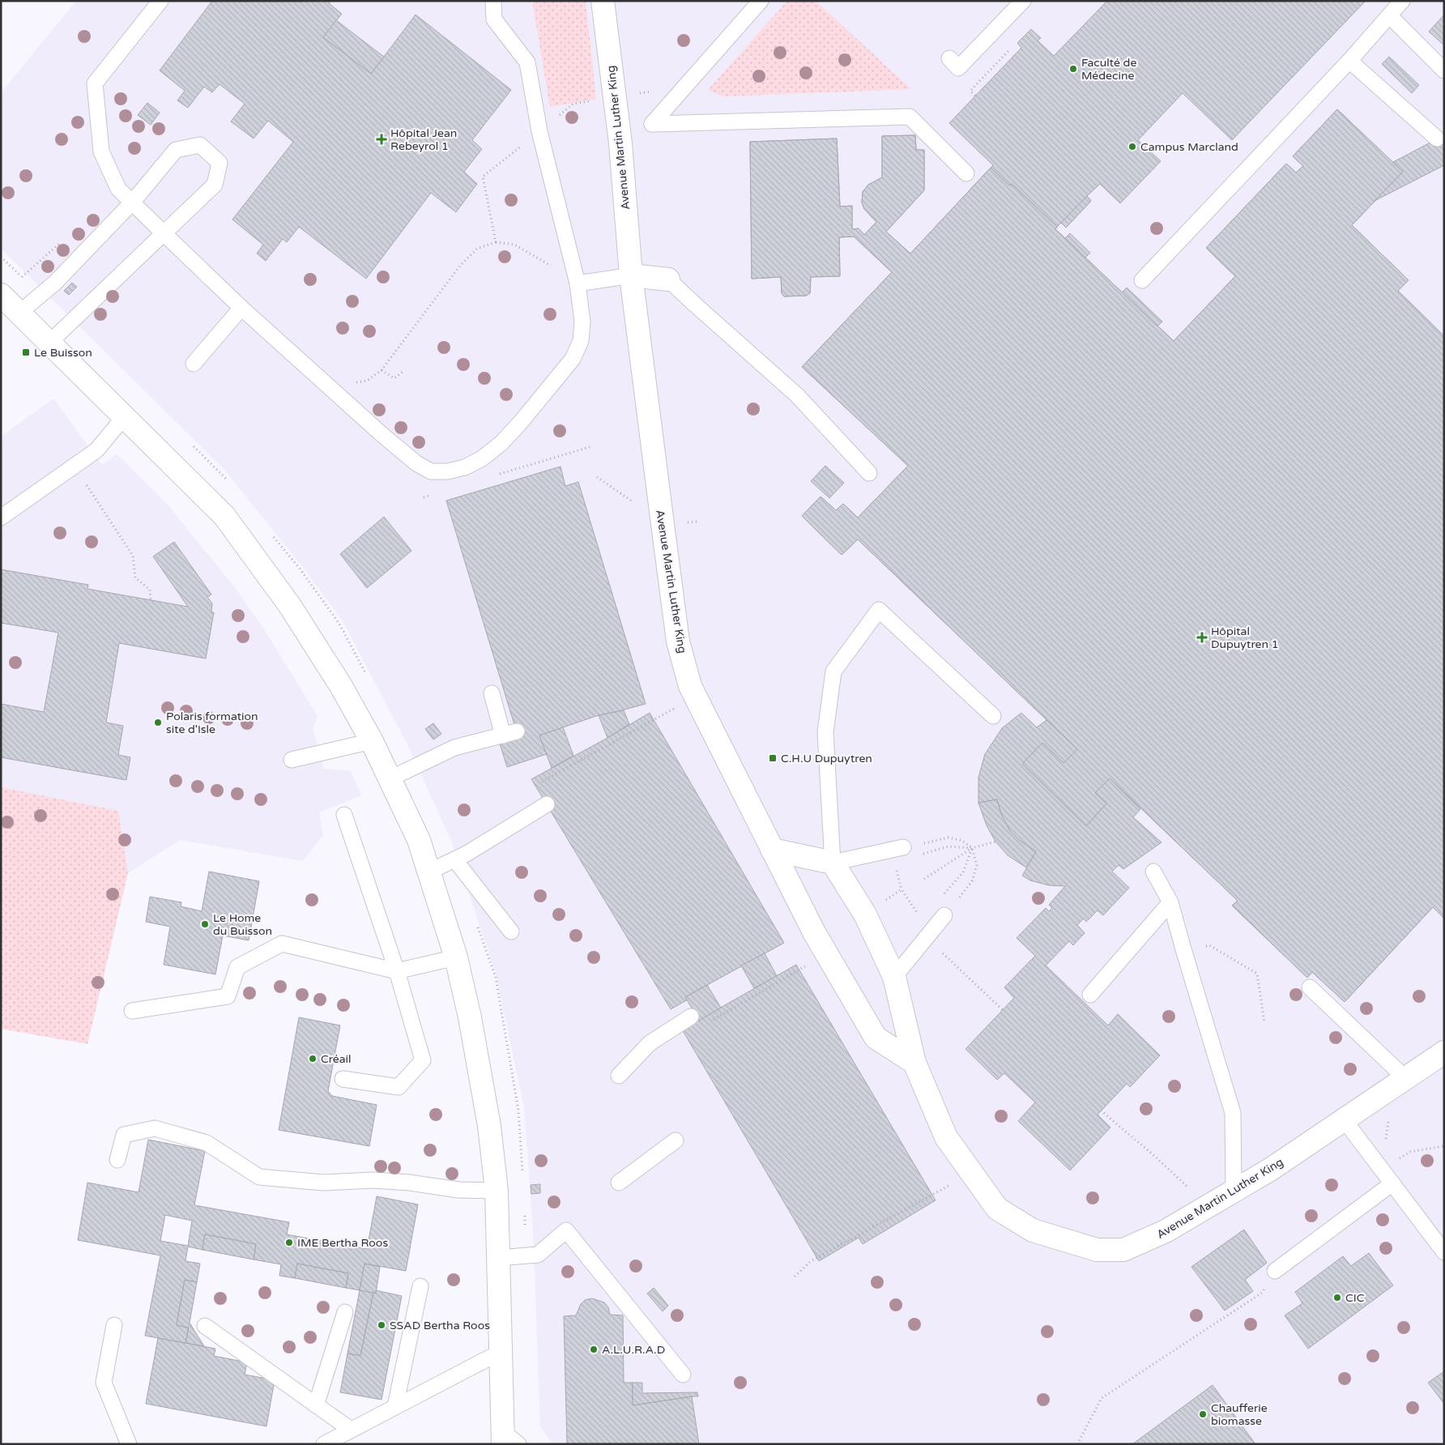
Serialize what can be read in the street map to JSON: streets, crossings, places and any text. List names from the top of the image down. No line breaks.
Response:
{"streets":{"street":["Avenue Martin Luther King"]},"places":{"other":["Faculté de Médecine","Campus Marcland","Polaris formation site d'Isle","Le Home du Buisson","Créail","IME Bertha Roos","CIC","SSAD Bertha Roos","A.L.U.R.A.D","Chaufferie biomasse"],"health":["Hôpital Jean Rebeyrol 1","Hôpital Dupuytren 1"],"transit":["Le Buisson","C.H.U Dupuytren"]}}
